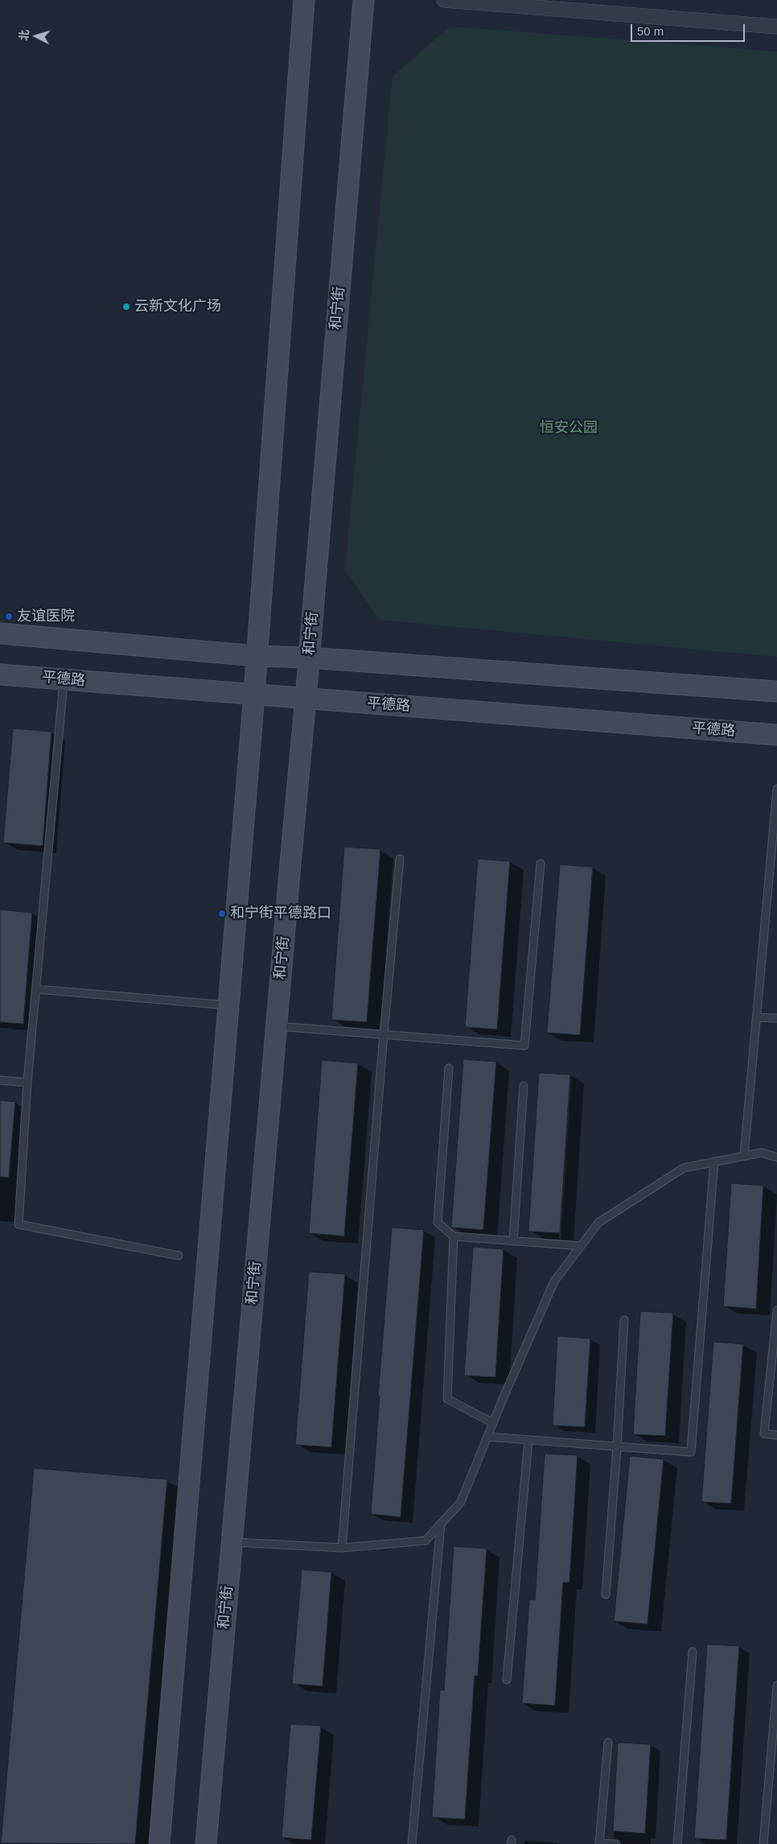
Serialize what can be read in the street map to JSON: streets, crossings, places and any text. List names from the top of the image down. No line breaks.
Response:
{"streets":{"main road":["和宁街","平德路"]},"crossings":[["和宁街","平德路"]],"parks":["恒安公园"],"places":["云新文化广场","友谊医院","和宁街平德路口"],"scale_bar":"50 m","north":"left"}
